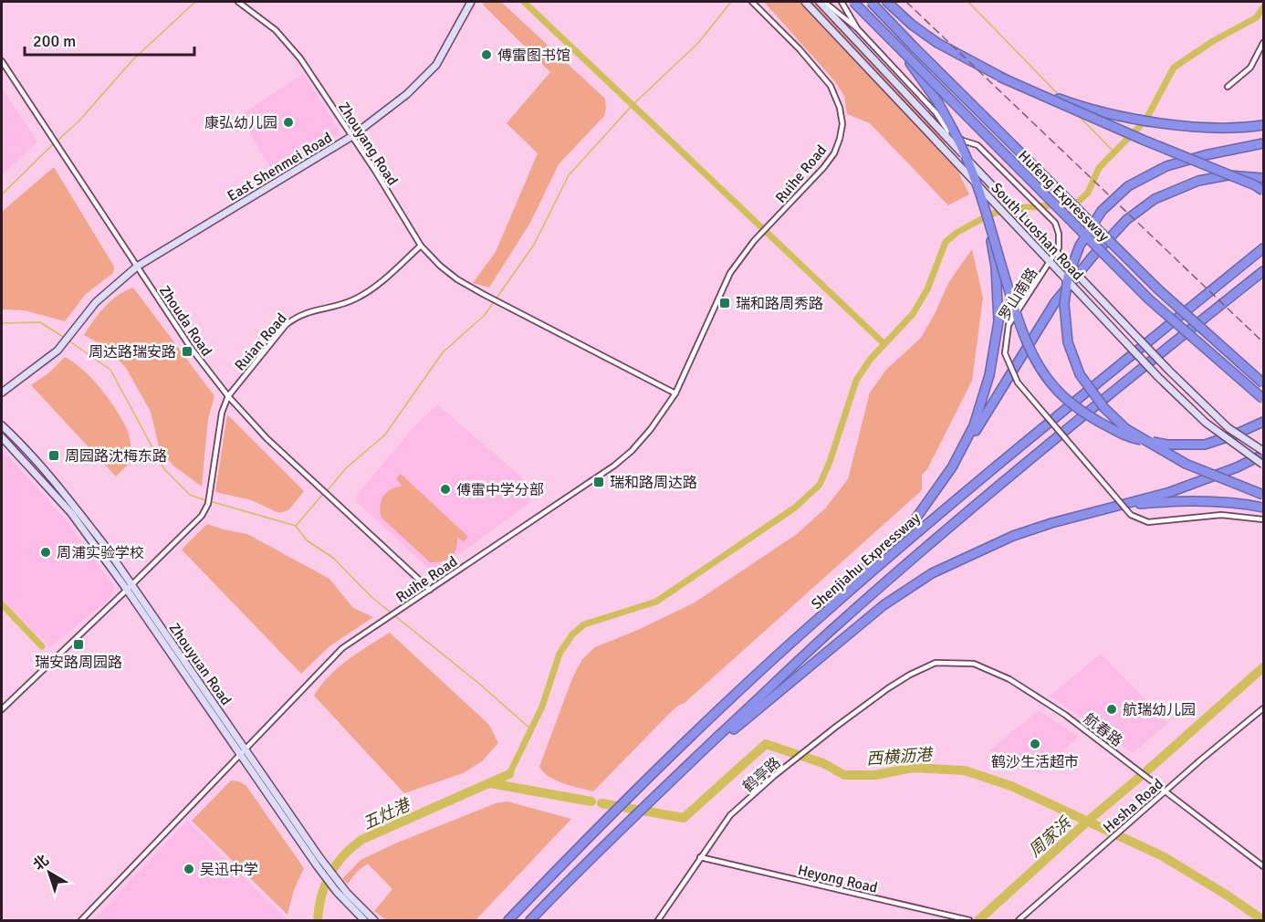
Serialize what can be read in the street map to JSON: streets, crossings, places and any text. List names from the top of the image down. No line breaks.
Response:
{"streets":{"highway":["Hufeng Expressway","Shenjiahu Expressway"],"street":["Zhouyang Road","East Shenmei Road","Ruihe Road","South Luoshan Road","罗山南路","Zhouda Road","Ruian Road","Zhouyuan Road","航春路","鹤亭路","Hesha Road","Heyong Road"]},"crossings":[["Zhouyang Road","East Shenmei Road"],["Zhouyang Road","Ruihe Road"],["Zhouyang Road","Ruian Road"],["East Shenmei Road","Zhouda Road"],["Ruihe Road","Zhouda Road"],["Ruihe Road","Zhouyuan Road"],["Zhouda Road","Ruian Road"],["Ruian Road","Zhouyuan Road"],["航春路","鹤亭路"],["航春路","Hesha Road"],["鹤亭路","Heyong Road"]],"water":["西横沥港","五灶港","周家浜"],"places":{"other":["傅雷图书馆","康弘幼儿园","傅雷中学分部","周浦实验学校","航瑞幼儿园","鹤沙生活超市","吴迅中学"],"transit":["瑞和路周秀路","周达路瑞安路","周园路沈梅东路","瑞和路周达路","瑞安路周园路"]},"scale_bar":"200 m","north":"top left"}
